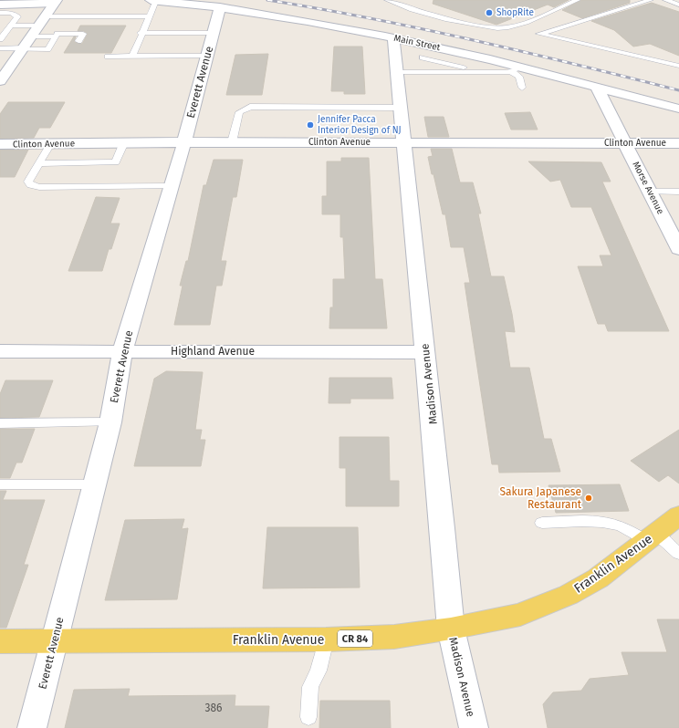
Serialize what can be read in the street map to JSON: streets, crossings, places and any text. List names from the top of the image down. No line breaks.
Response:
{"streets":{"main road":["Franklin Avenue","CR 84"],"street":["Main Street","Everett Avenue","Clinton Avenue","Morse Avenue","Highland Avenue","Madison Avenue"]},"crossings":[["Main Street","Everett Avenue"],["Main Street","Morse Avenue"],["Main Street","Madison Avenue"],["Everett Avenue","Clinton Avenue"],["Everett Avenue","Highland Avenue"],["Everett Avenue","Franklin Avenue"],["Clinton Avenue","Morse Avenue"],["Clinton Avenue","Madison Avenue"],["Highland Avenue","Madison Avenue"],["Madison Avenue","Franklin Avenue"]],"places":["ShopRite","Jennifer Pacca Interior Design of NJ","Sakura Japanese Restaurant"],"house_numbers":["386"]}
